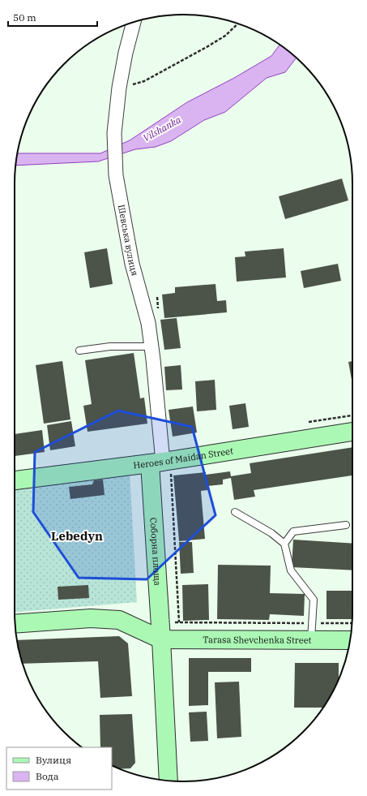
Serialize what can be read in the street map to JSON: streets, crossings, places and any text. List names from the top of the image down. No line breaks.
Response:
{"streets":{"main road":["Heroes of Maidan Street","Соборна площа","Tarasa Shevchenka Street"],"street":["Шевська вулиця"]},"crossings":[["Шевська вулиця","Heroes of Maidan Street"],["Шевська вулиця","Соборна площа"],["Heroes of Maidan Street","Соборна площа"],["Соборна площа","Tarasa Shevchenka Street"]],"districts":["Lebedyn"],"water":["Vilshanka"],"legend":["Вулиця","Вода"],"scale_bar":"50 m"}
